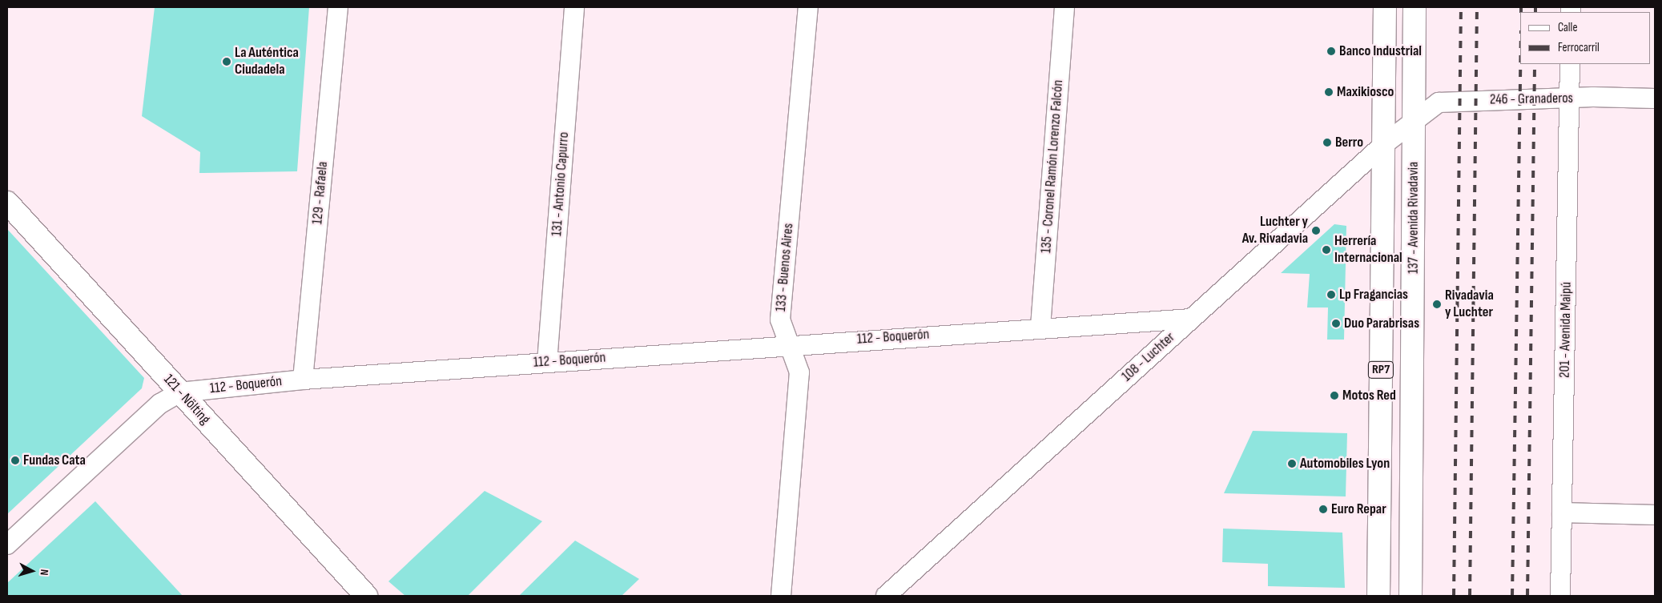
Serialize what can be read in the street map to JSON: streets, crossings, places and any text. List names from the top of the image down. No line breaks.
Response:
{"streets":{"main road":["137 - Avenida Rivadavia","RP7","121 - Nölting"],"street":["246 - Granaderos","135 - Coronel Ramón Lorenzo Falcón","131 - Antonio Capurro","129 - Rafaela","133 - Buenos Aires","201 - Avenida Maipú","112 - Boquerón","108 - Luchter"]},"crossings":[["246 - Granaderos","137 - Avenida Rivadavia"],["246 - Granaderos","201 - Avenida Maipú"],["246 - Granaderos","108 - Luchter"],["135 - Coronel Ramón Lorenzo Falcón","112 - Boquerón"],["131 - Antonio Capurro","112 - Boquerón"],["129 - Rafaela","112 - Boquerón"],["137 - Avenida Rivadavia","108 - Luchter"],["133 - Buenos Aires","112 - Boquerón"],["112 - Boquerón","108 - Luchter"],["112 - Boquerón","121 - Nölting"],["108 - Luchter","RP7"]],"places":["Banco Industrial","La Auténtica Ciudadela","Maxikiosco","Berro","Luchter y Av. Rivadavia","Herrería Internacional","Lp Fragancias","Rivadavia y Luchter","Duo Parabrisas","Motos Red","Fundas Cata","Automobiles Lyon","Euro Repar"],"legend":["Calle","Ferrocarril"],"north":"right"}
